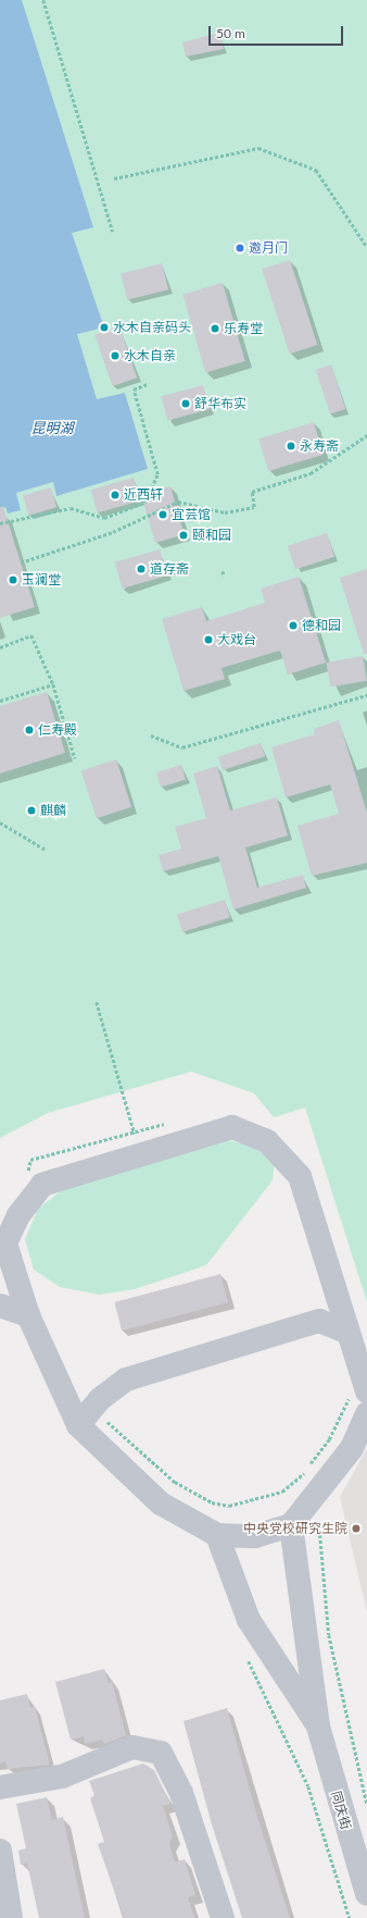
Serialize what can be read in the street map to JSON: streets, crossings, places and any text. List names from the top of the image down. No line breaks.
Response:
{"streets":{"street":["同庆街"]},"water":["昆明湖"],"places":["邀月门","水木自亲码头","乐寿堂","水木自亲","舒华布实","永寿斋","近西轩","宜芸馆","颐和园","道存斋","玉澜堂","德和园","大戏台","仁寿殿","麒麟","中央党校研究生院"],"scale_bar":"50 m"}
